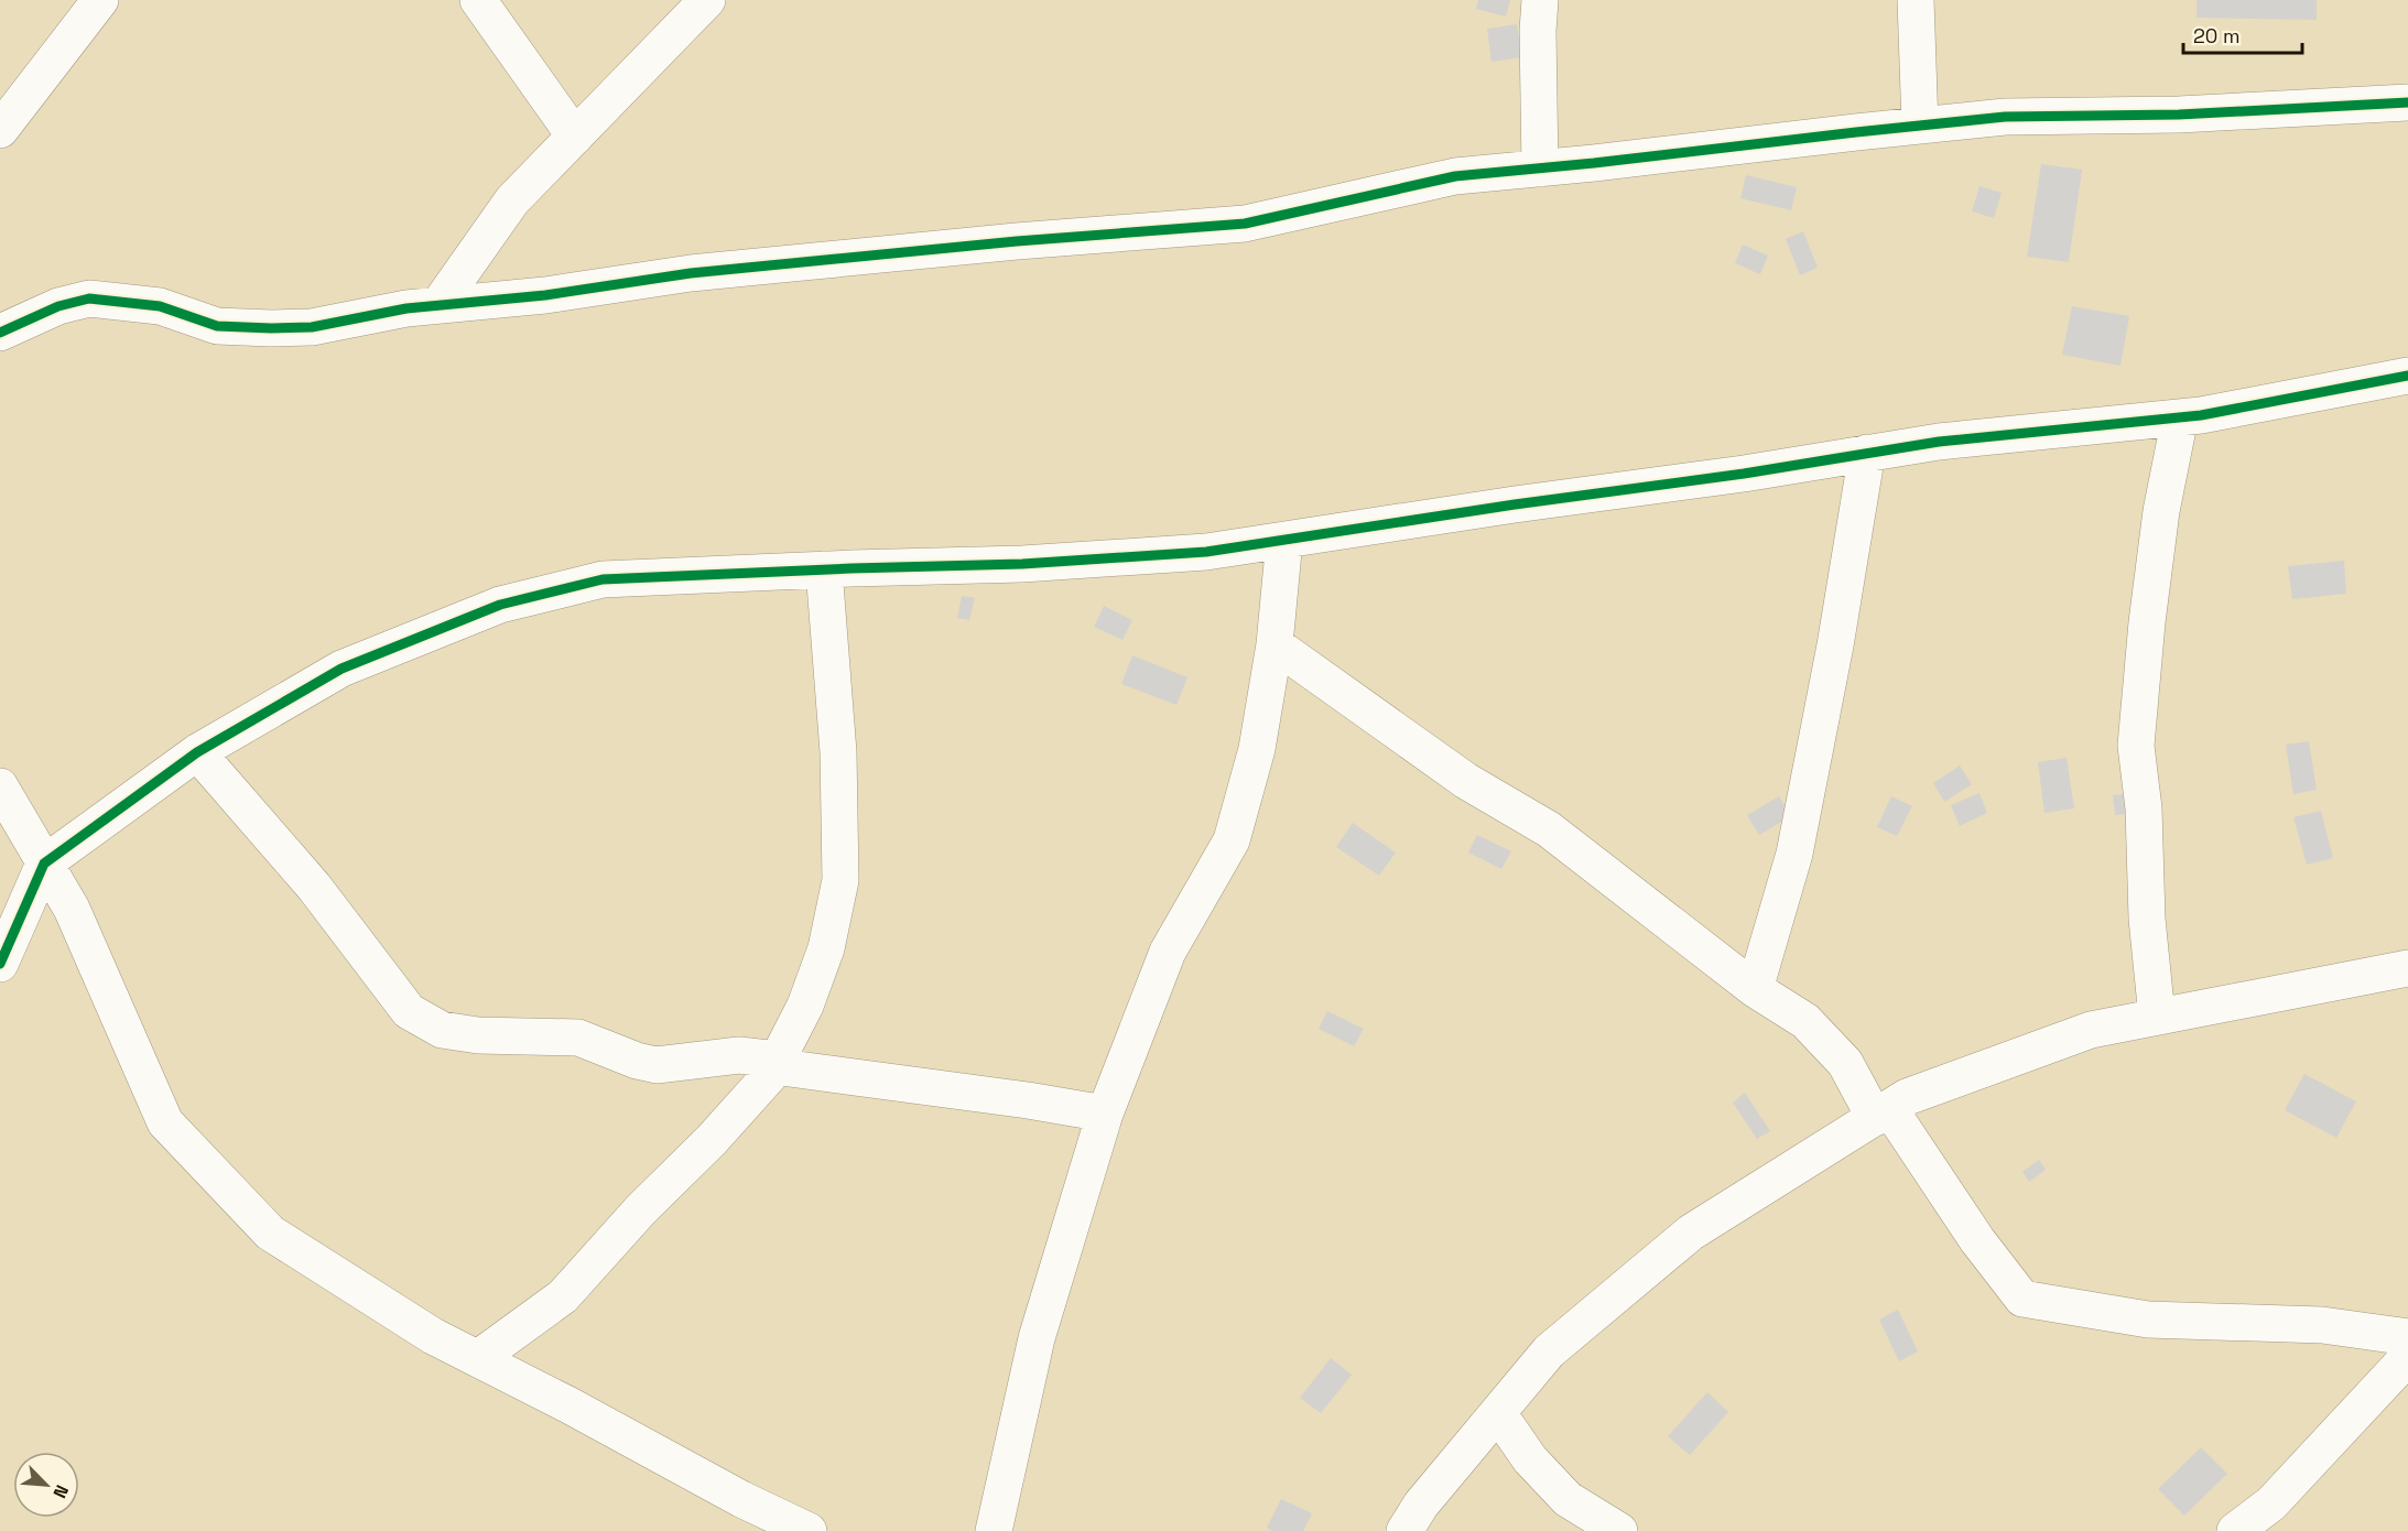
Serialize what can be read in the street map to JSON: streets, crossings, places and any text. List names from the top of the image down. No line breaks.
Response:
{"scale_bar":"20 m","north":"bottom right"}
